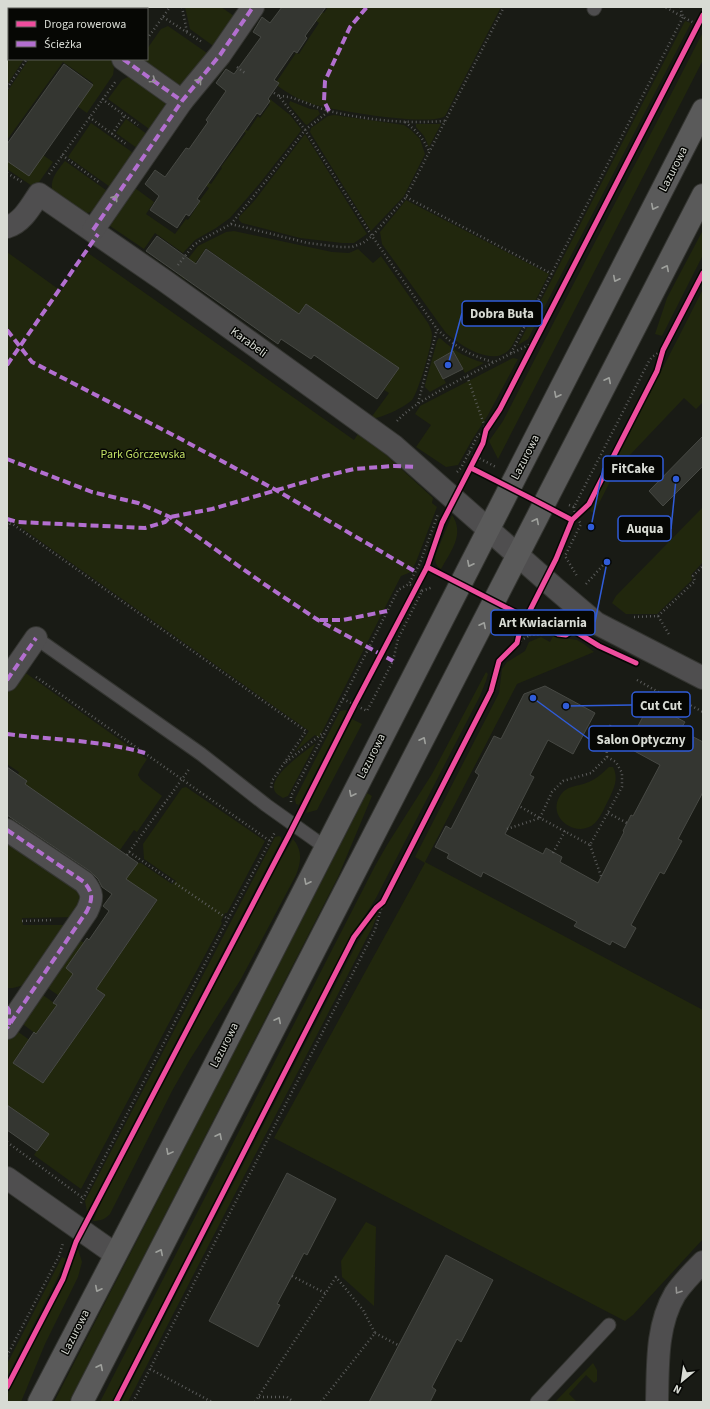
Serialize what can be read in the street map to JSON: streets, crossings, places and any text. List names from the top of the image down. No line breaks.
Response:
{"streets":{"main road":["Lazurowa"],"street":["Karabeli"]},"crossings":[["Lazurowa","Karabeli"]],"parks":["Park Górczewska"],"places":["Dobra Buła","Auqua","FitCake","Art Kwiaciarnia","Salon Optyczny","Cut Cut"],"legend":["Droga rowerowa","Ścieżka"],"north":"bottom left"}
